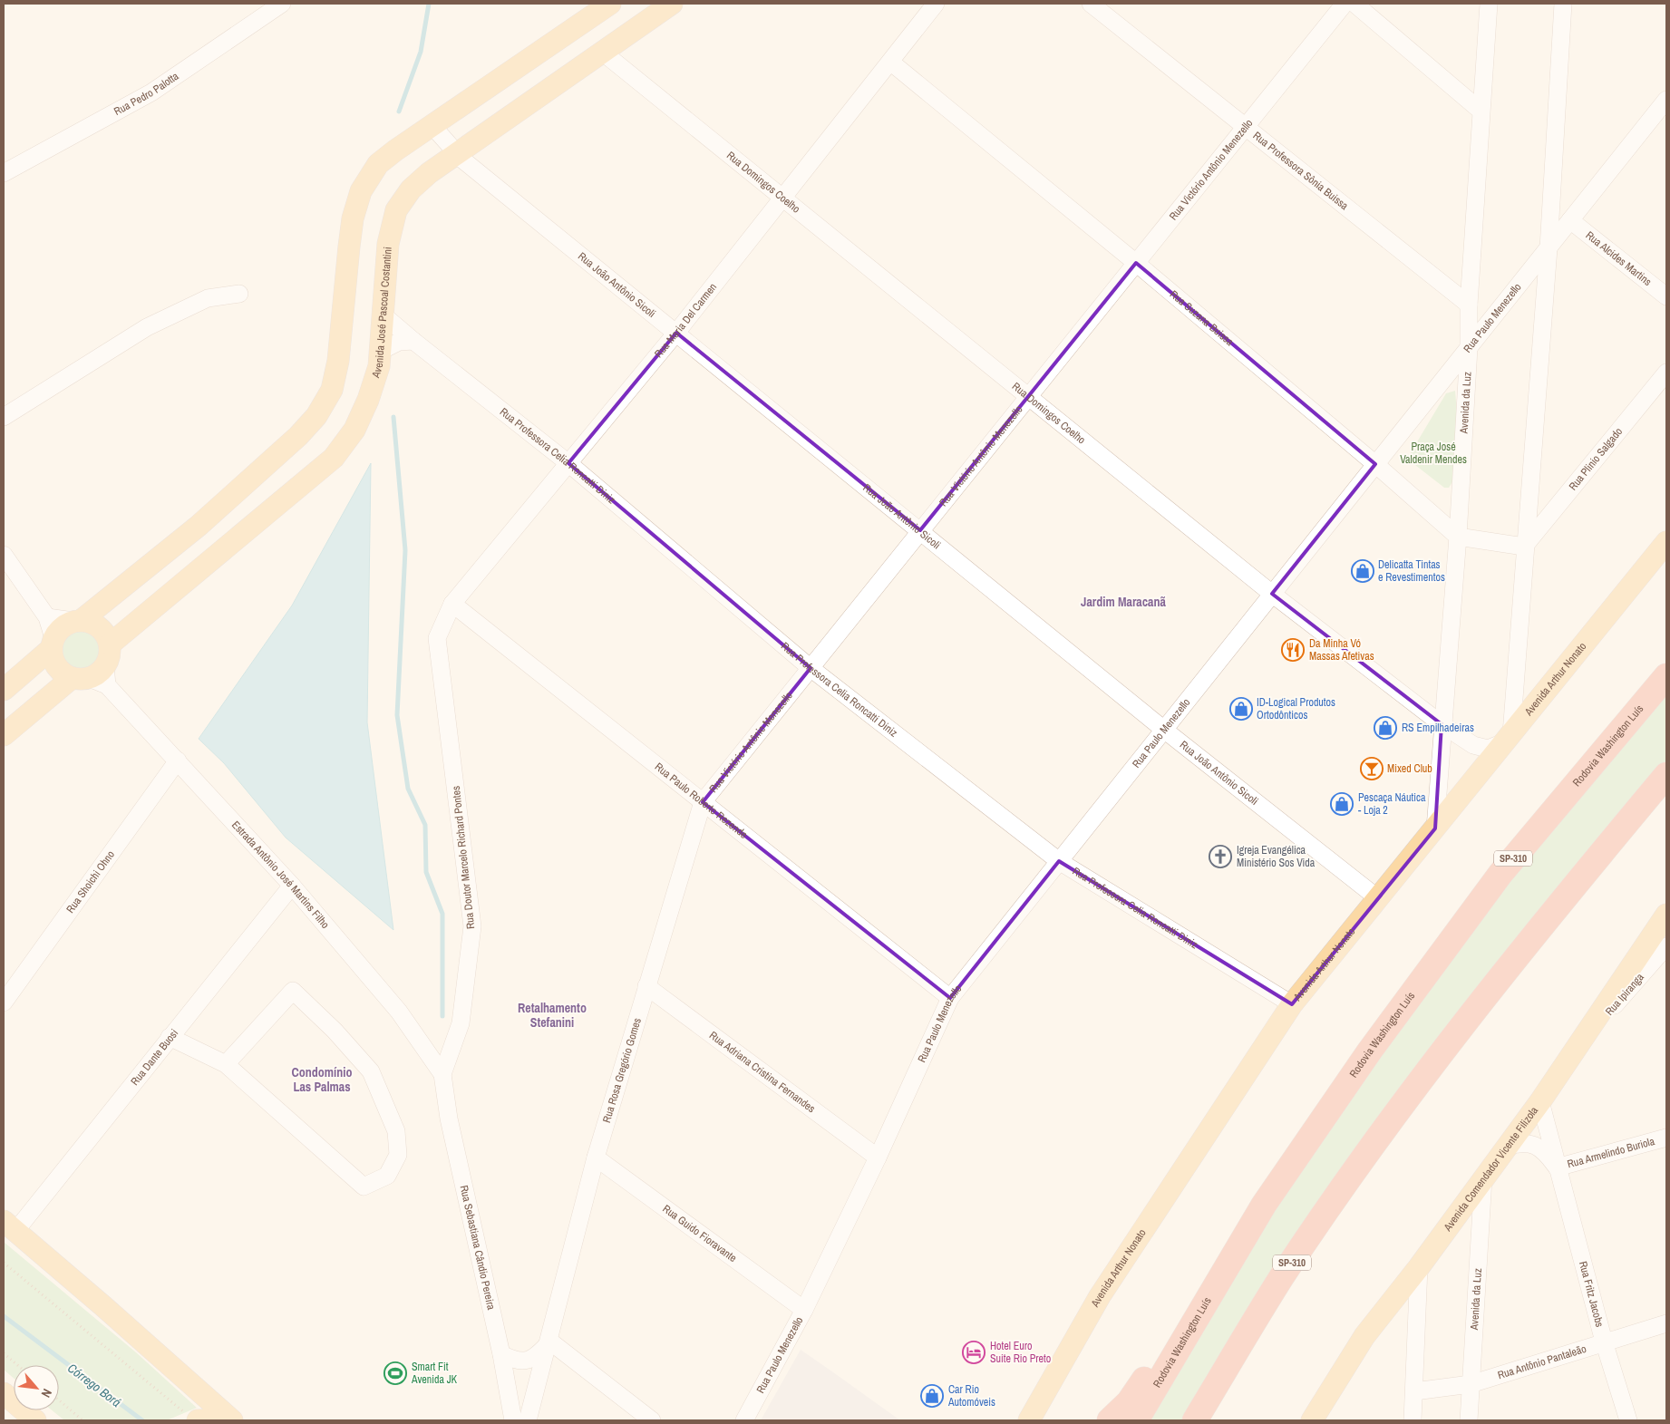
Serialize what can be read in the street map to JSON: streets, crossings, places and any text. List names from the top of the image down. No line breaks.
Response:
{"streets":{"highway":["Rodovia Washington Luís","SP-310"],"main road":["Avenida José Pascoal Costantini","Avenida Arthur Nonato","Avenida Comendador Vicente Filizola"],"street":["Rua Pedro Palotta","Rua Victório Antônio Menezello","Rua Professora Sônia Buissa","Rua Domingos Coelho","Rua Alcides Martins","Rua João Antônio Sicoli","Rua Suzana Buissa","Rua Paulo Menezello","Rua Maria Del Carmen","Avenida da Luz","Rua Professora Celia Roncatti Diniz","Rua Plinio Salgado","Rua Paulo Roberto Rezende","Rua Doutor Marcelo Richard Pontes","Estrada Antônio José Martins Filho","Rua Shoichi Ohno","Rua Ipiranga","Rua Dante Buosi","Rua Rosa Gregório Gomes","Rua Adriana Cristina Fernandes","Rua Armelindo Buriola","Rua Guido Fioravante","Rua Sebastiana Cândio Pereira","Rua Fritz Jacobs","Rua Antônio Pantaleão"]},"crossings":[["Rua Victório Antônio Menezello","Rua Professora Sônia Buissa"],["Rua Victório Antônio Menezello","Rua Domingos Coelho"],["Rua Victório Antônio Menezello","Rua João Antônio Sicoli"],["Rua Victório Antônio Menezello","Rua Suzana Buissa"],["Rua Victório Antônio Menezello","Rua Professora Celia Roncatti Diniz"],["Rua Victório Antônio Menezello","Rua Paulo Roberto Rezende"],["Rua Victório Antônio Menezello","Rua Rosa Gregório Gomes"],["Rua Professora Sônia Buissa","Avenida da Luz"],["Rua Domingos Coelho","Avenida José Pascoal Costantini"],["Rua Domingos Coelho","Rua Paulo Menezello"],["Rua Domingos Coelho","Rua Maria Del Carmen"],["Rua Domingos Coelho","Avenida da Luz"],["Rua Domingos Coelho","Avenida Arthur Nonato"],["Rua Alcides Martins","Rua Paulo Menezello"],["Rua João Antônio Sicoli","Avenida José Pascoal Costantini"],["Rua João Antônio Sicoli","Rua Paulo Menezello"],["Rua João Antônio Sicoli","Rua Maria Del Carmen"],["Rua João Antônio Sicoli","Avenida Arthur Nonato"],["Avenida José Pascoal Costantini","Rua Professora Celia Roncatti Diniz"],["Avenida José Pascoal Costantini","Estrada Antônio José Martins Filho"],["Rua Suzana Buissa","Rua Paulo Menezello"],["Rua Suzana Buissa","Rua Maria Del Carmen"],["Rua Suzana Buissa","Avenida da Luz"],["Rua Paulo Menezello","Avenida da Luz"],["Rua Paulo Menezello","Rua Professora Celia Roncatti Diniz"],["Rua Paulo Menezello","Rua Paulo Roberto Rezende"],["Rua Paulo Menezello","Rua Adriana Cristina Fernandes"],["Rua Paulo Menezello","Rua Guido Fioravante"],["Rua Maria Del Carmen","Rua Professora Celia Roncatti Diniz"],["Rua Maria Del Carmen","Rua Paulo Roberto Rezende"],["Rua Maria Del Carmen","Rua Doutor Marcelo Richard Pontes"],["Avenida da Luz","Avenida Arthur Nonato"],["Avenida da Luz","Avenida Comendador Vicente Filizola"],["Avenida da Luz","Rua Antônio Pantaleão"],["Rua Professora Celia Roncatti Diniz","Avenida Arthur Nonato"],["Rua Paulo Roberto Rezende","Rua Rosa Gregório Gomes"],["Rua Doutor Marcelo Richard Pontes","Estrada Antônio José Martins Filho"],["Rua Doutor Marcelo Richard Pontes","Rua Sebastiana Cândio Pereira"],["Estrada Antônio José Martins Filho","Rua Shoichi Ohno"],["Estrada Antônio José Martins Filho","Rua Dante Buosi"],["Estrada Antônio José Martins Filho","Rua Sebastiana Cândio Pereira"],["Rua Ipiranga","Avenida Comendador Vicente Filizola"],["Rua Rosa Gregório Gomes","Rua Adriana Cristina Fernandes"],["Rua Rosa Gregório Gomes","Rua Guido Fioravante"],["Rua Armelindo Buriola","Rua Fritz Jacobs"],["Avenida Comendador Vicente Filizola","Rua Fritz Jacobs"],["Rua Fritz Jacobs","Rua Antônio Pantaleão"]],"districts":["Jardim Maracanã","Retalhamento Stefanini","Condomínio Las Palmas"],"water":["Córrego Borá"],"parks":["Praça José Valdenir Mendes"],"places":{"shop":["Delicatta Tintas e Revestimentos","ID-Logical Produtos Ortodônticos","RS Empilhadeiras","Pescaça Náutica - Loja 2","Car Rio Automóveis"],"restaurant":["Da Minha Vó Massas Afetivas"],"bar":["Mixed Club"],"church":["Igreja Evangélica Ministério Sos Vida"],"hotel":["Hotel Euro Suite Rio Preto"],"sports":["Smart Fit Avenida JK"]},"north":"bottom right"}
